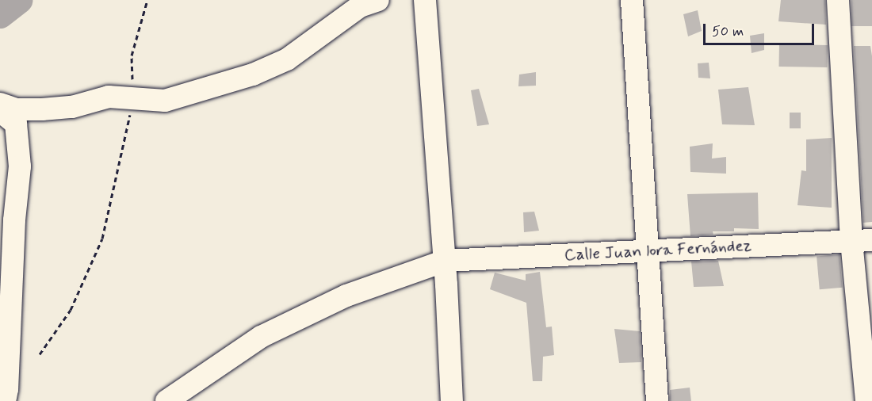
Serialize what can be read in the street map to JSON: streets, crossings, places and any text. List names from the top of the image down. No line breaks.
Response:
{"streets":{"street":["Calle Juan lora Fernández"]},"scale_bar":"50 m"}
